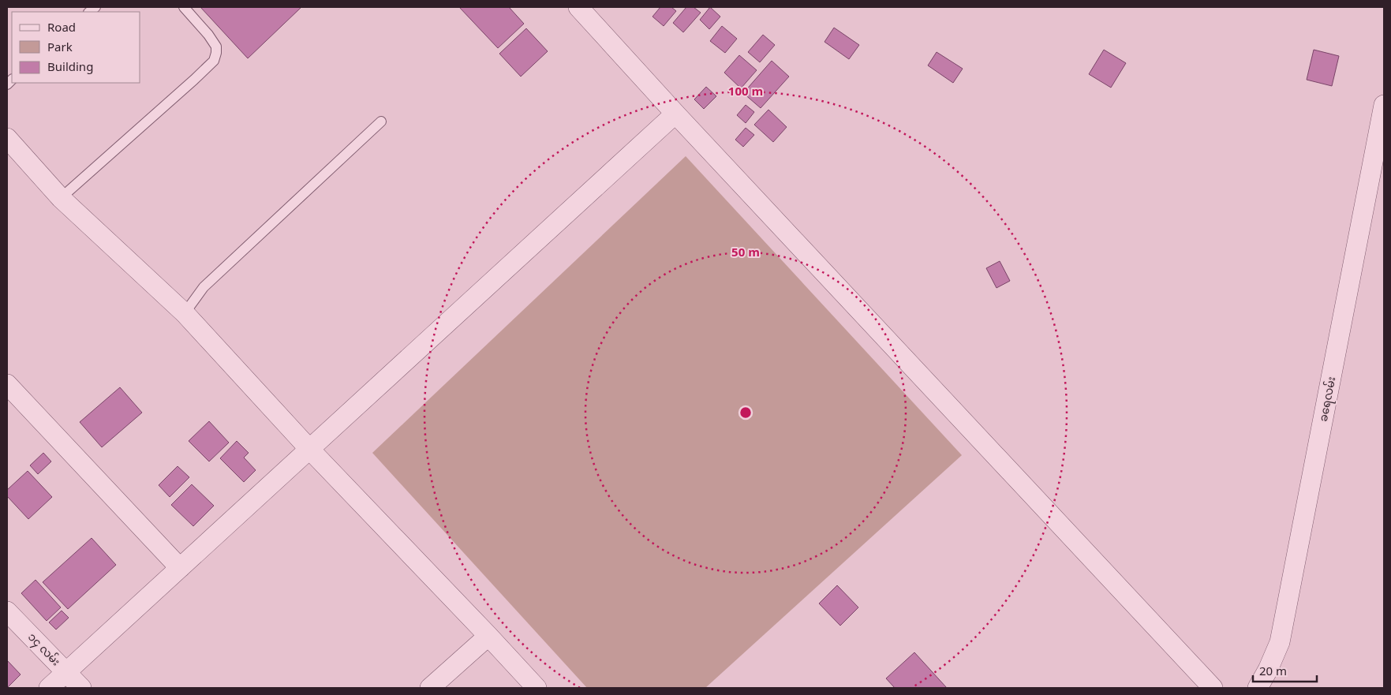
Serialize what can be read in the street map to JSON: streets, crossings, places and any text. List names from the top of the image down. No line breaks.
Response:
{"streets":{"street":["ခရေလမ်း","၁၄ လမ်း"]},"legend":["Road","Park","Building"],"scale_bar":"20 m","rings":["100 m","50 m"]}
